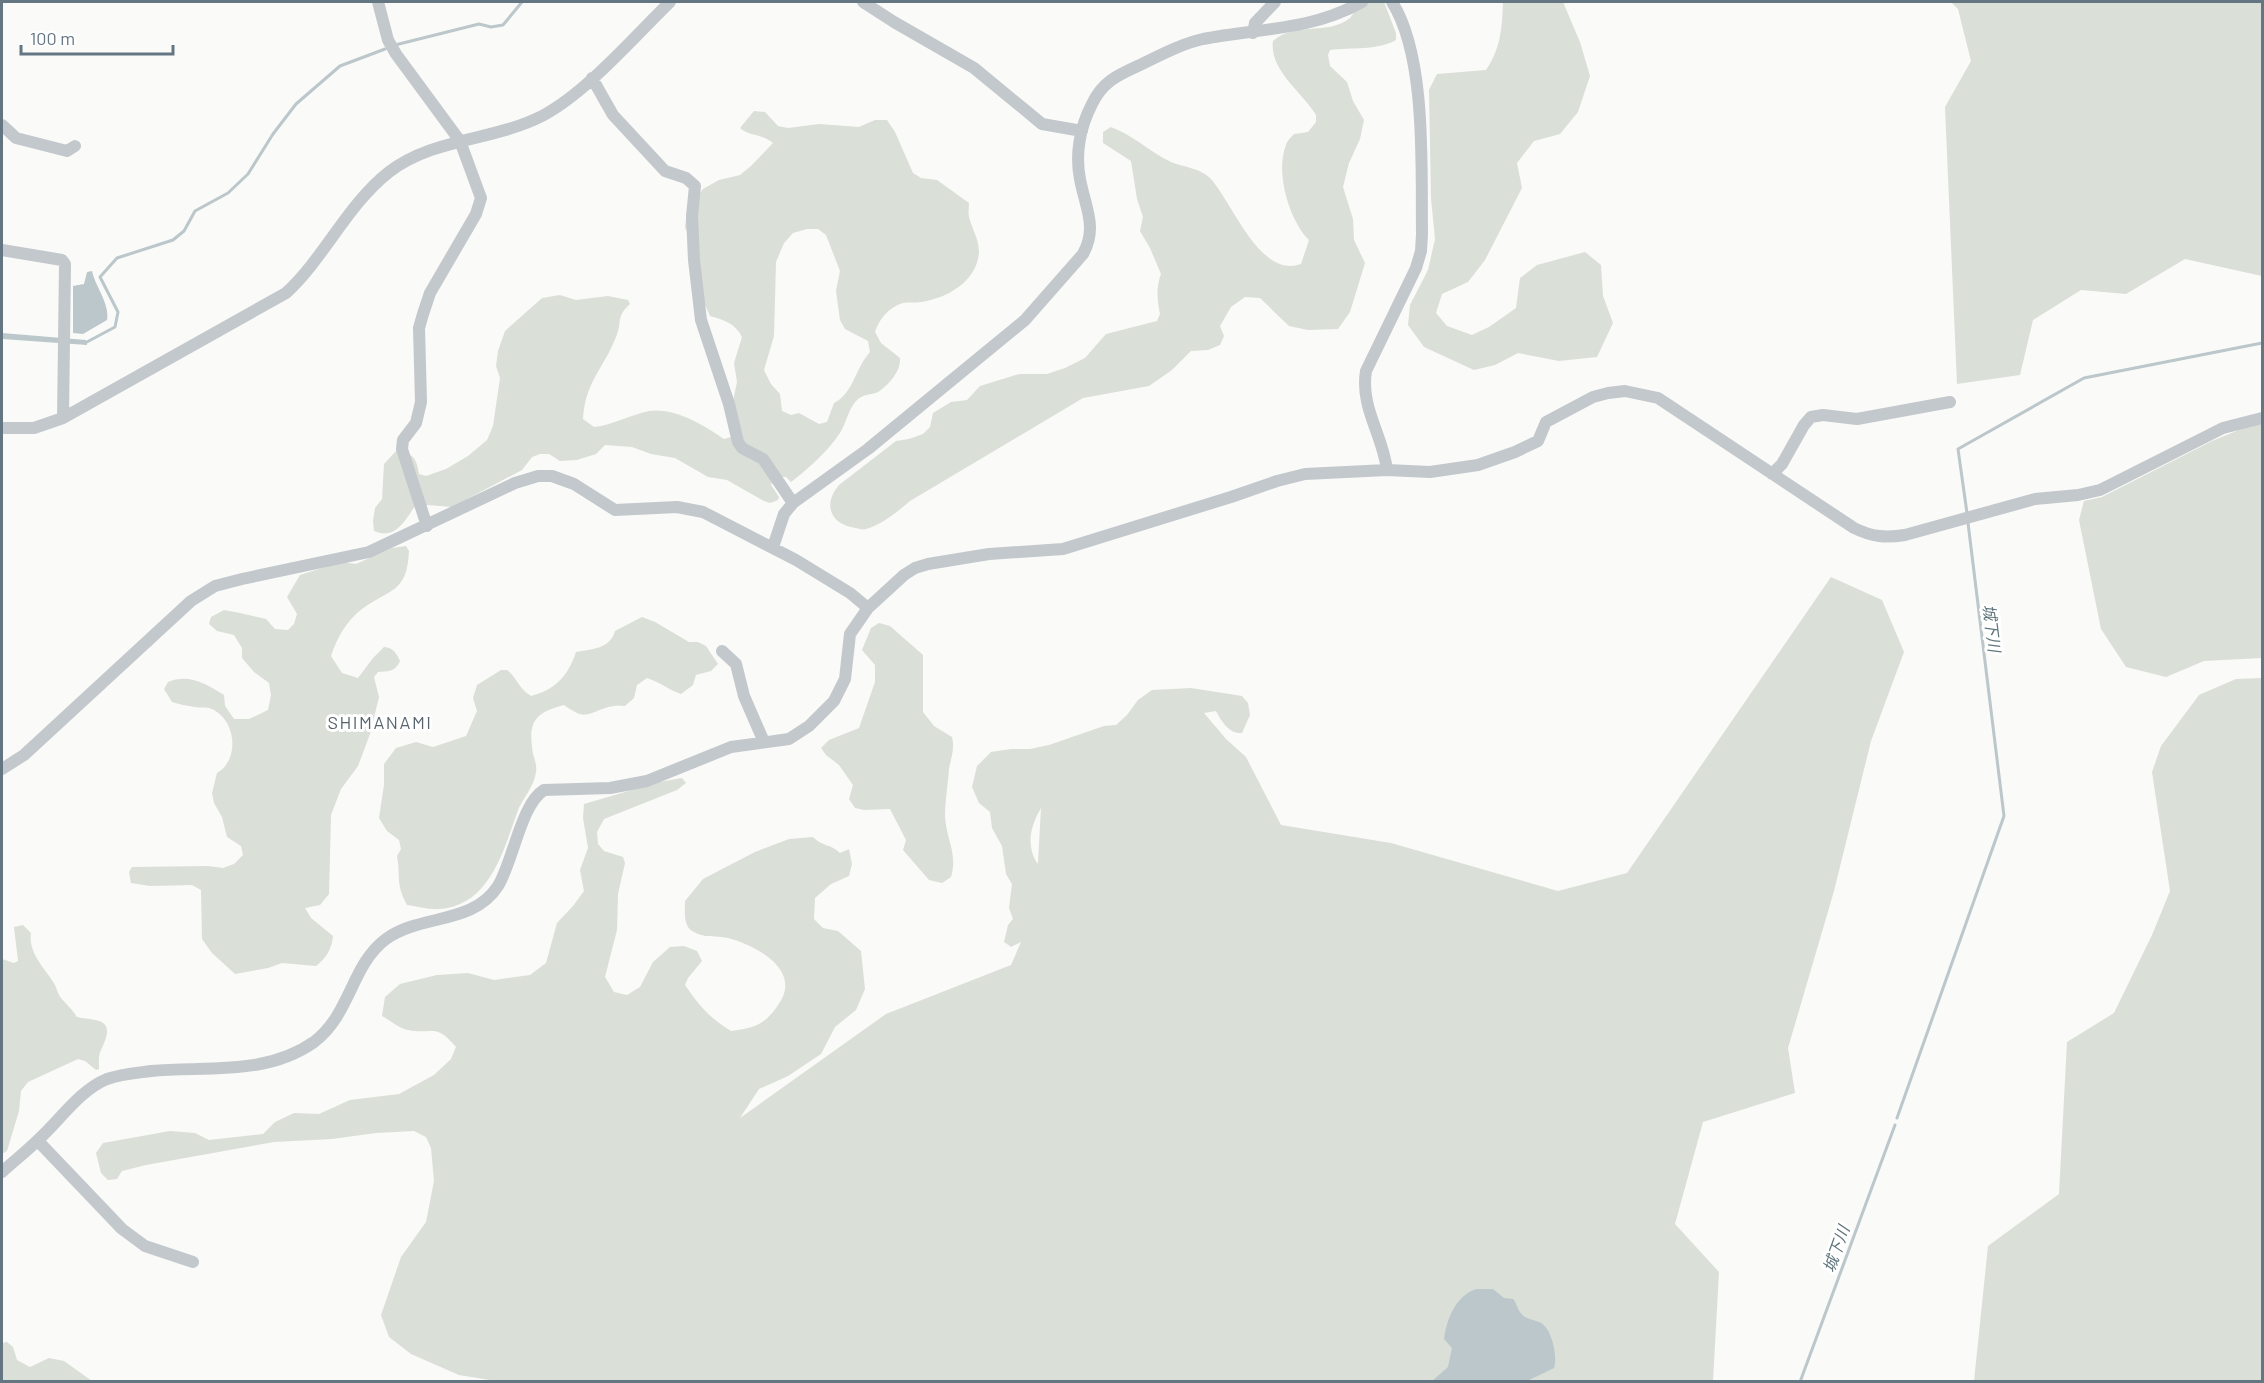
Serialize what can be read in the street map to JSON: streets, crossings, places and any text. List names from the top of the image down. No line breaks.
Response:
{"districts":["SHIMANAMI"],"water":["城下川"],"scale_bar":"100 m"}
